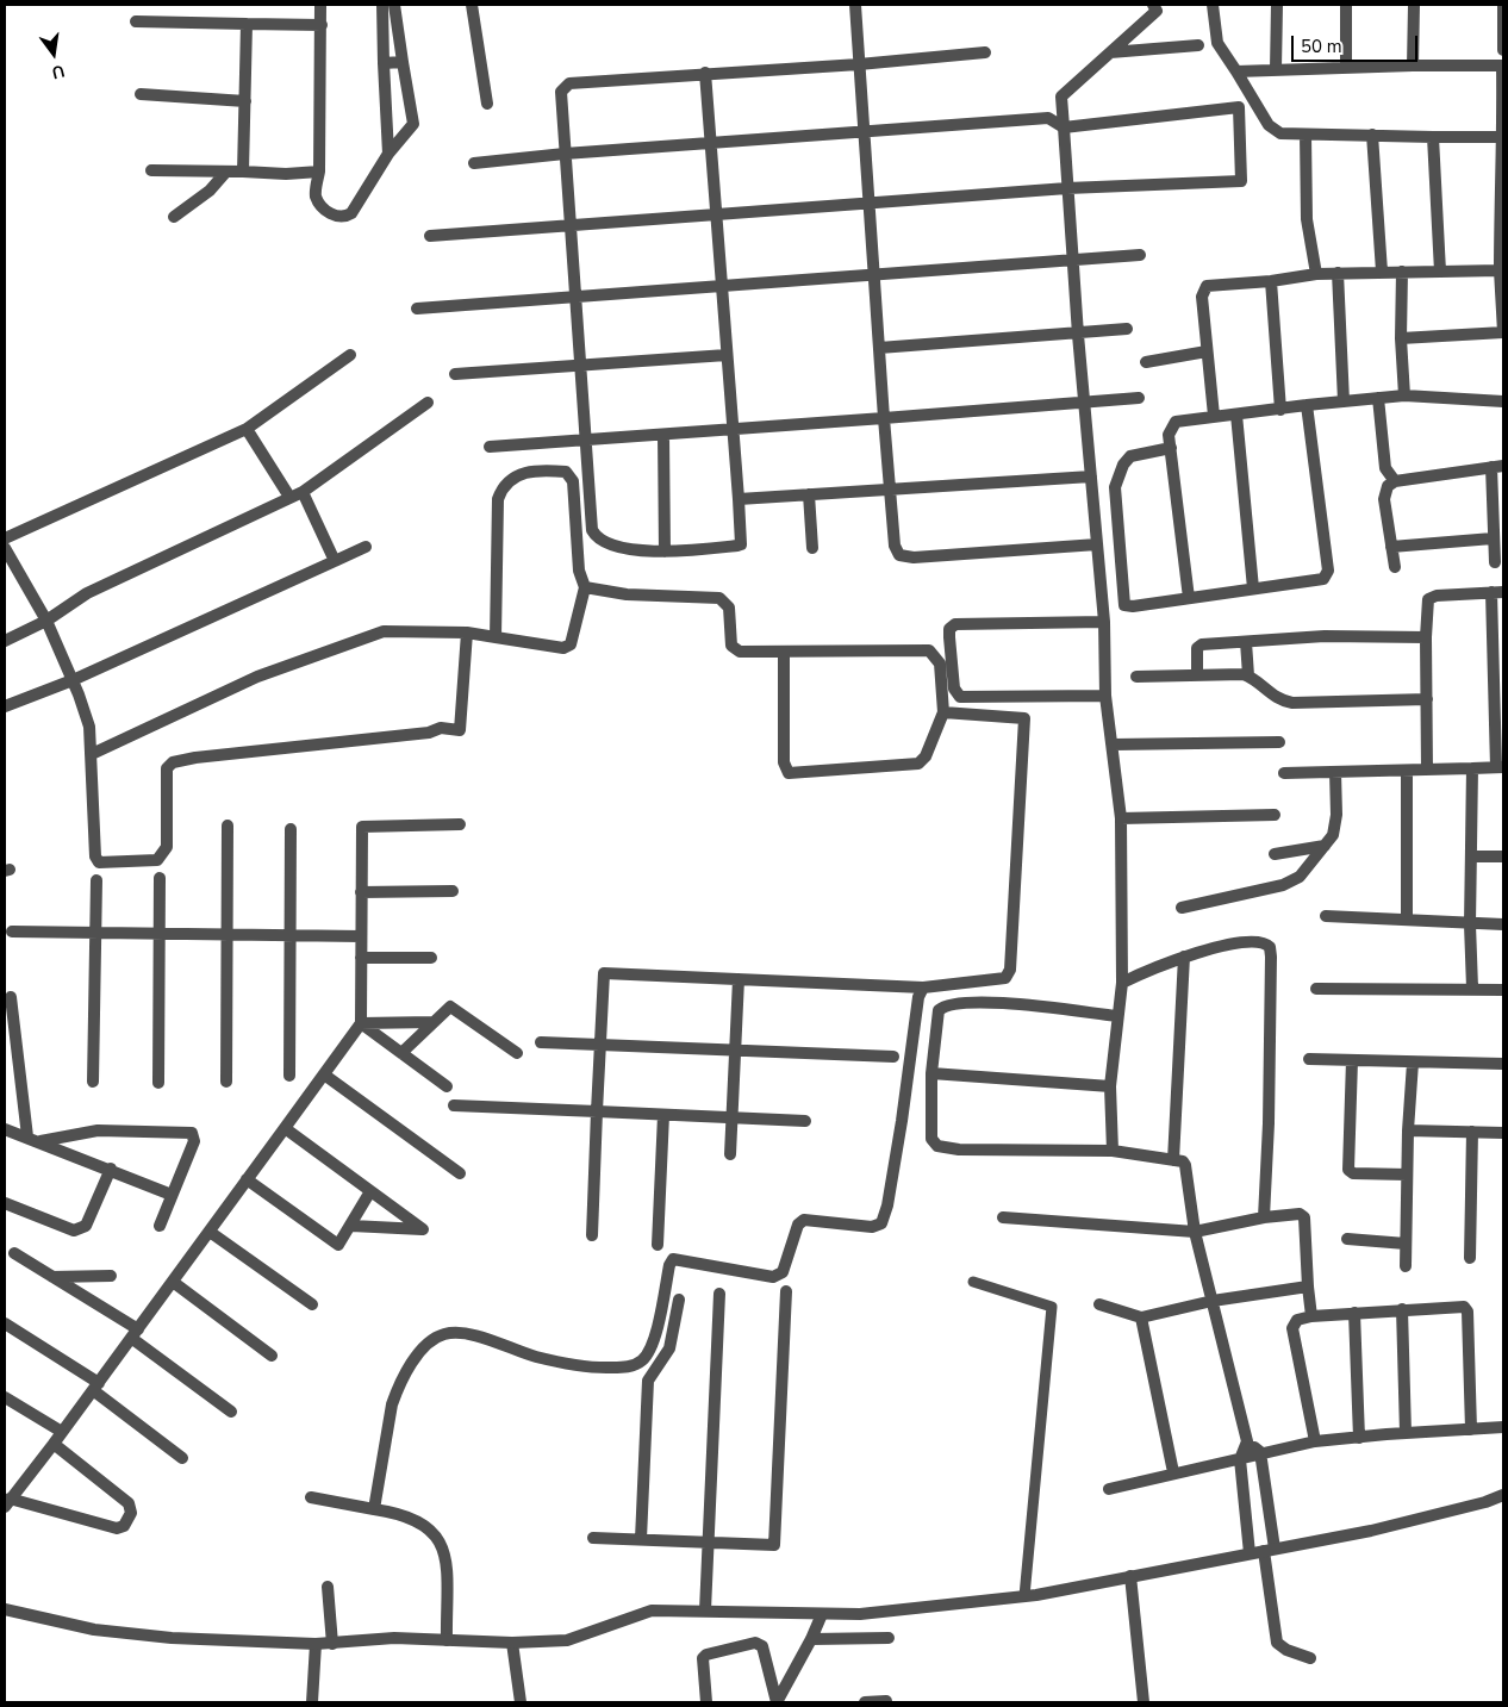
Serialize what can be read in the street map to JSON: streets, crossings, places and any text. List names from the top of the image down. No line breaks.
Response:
{"scale_bar":"50 m","north":"bottom"}
